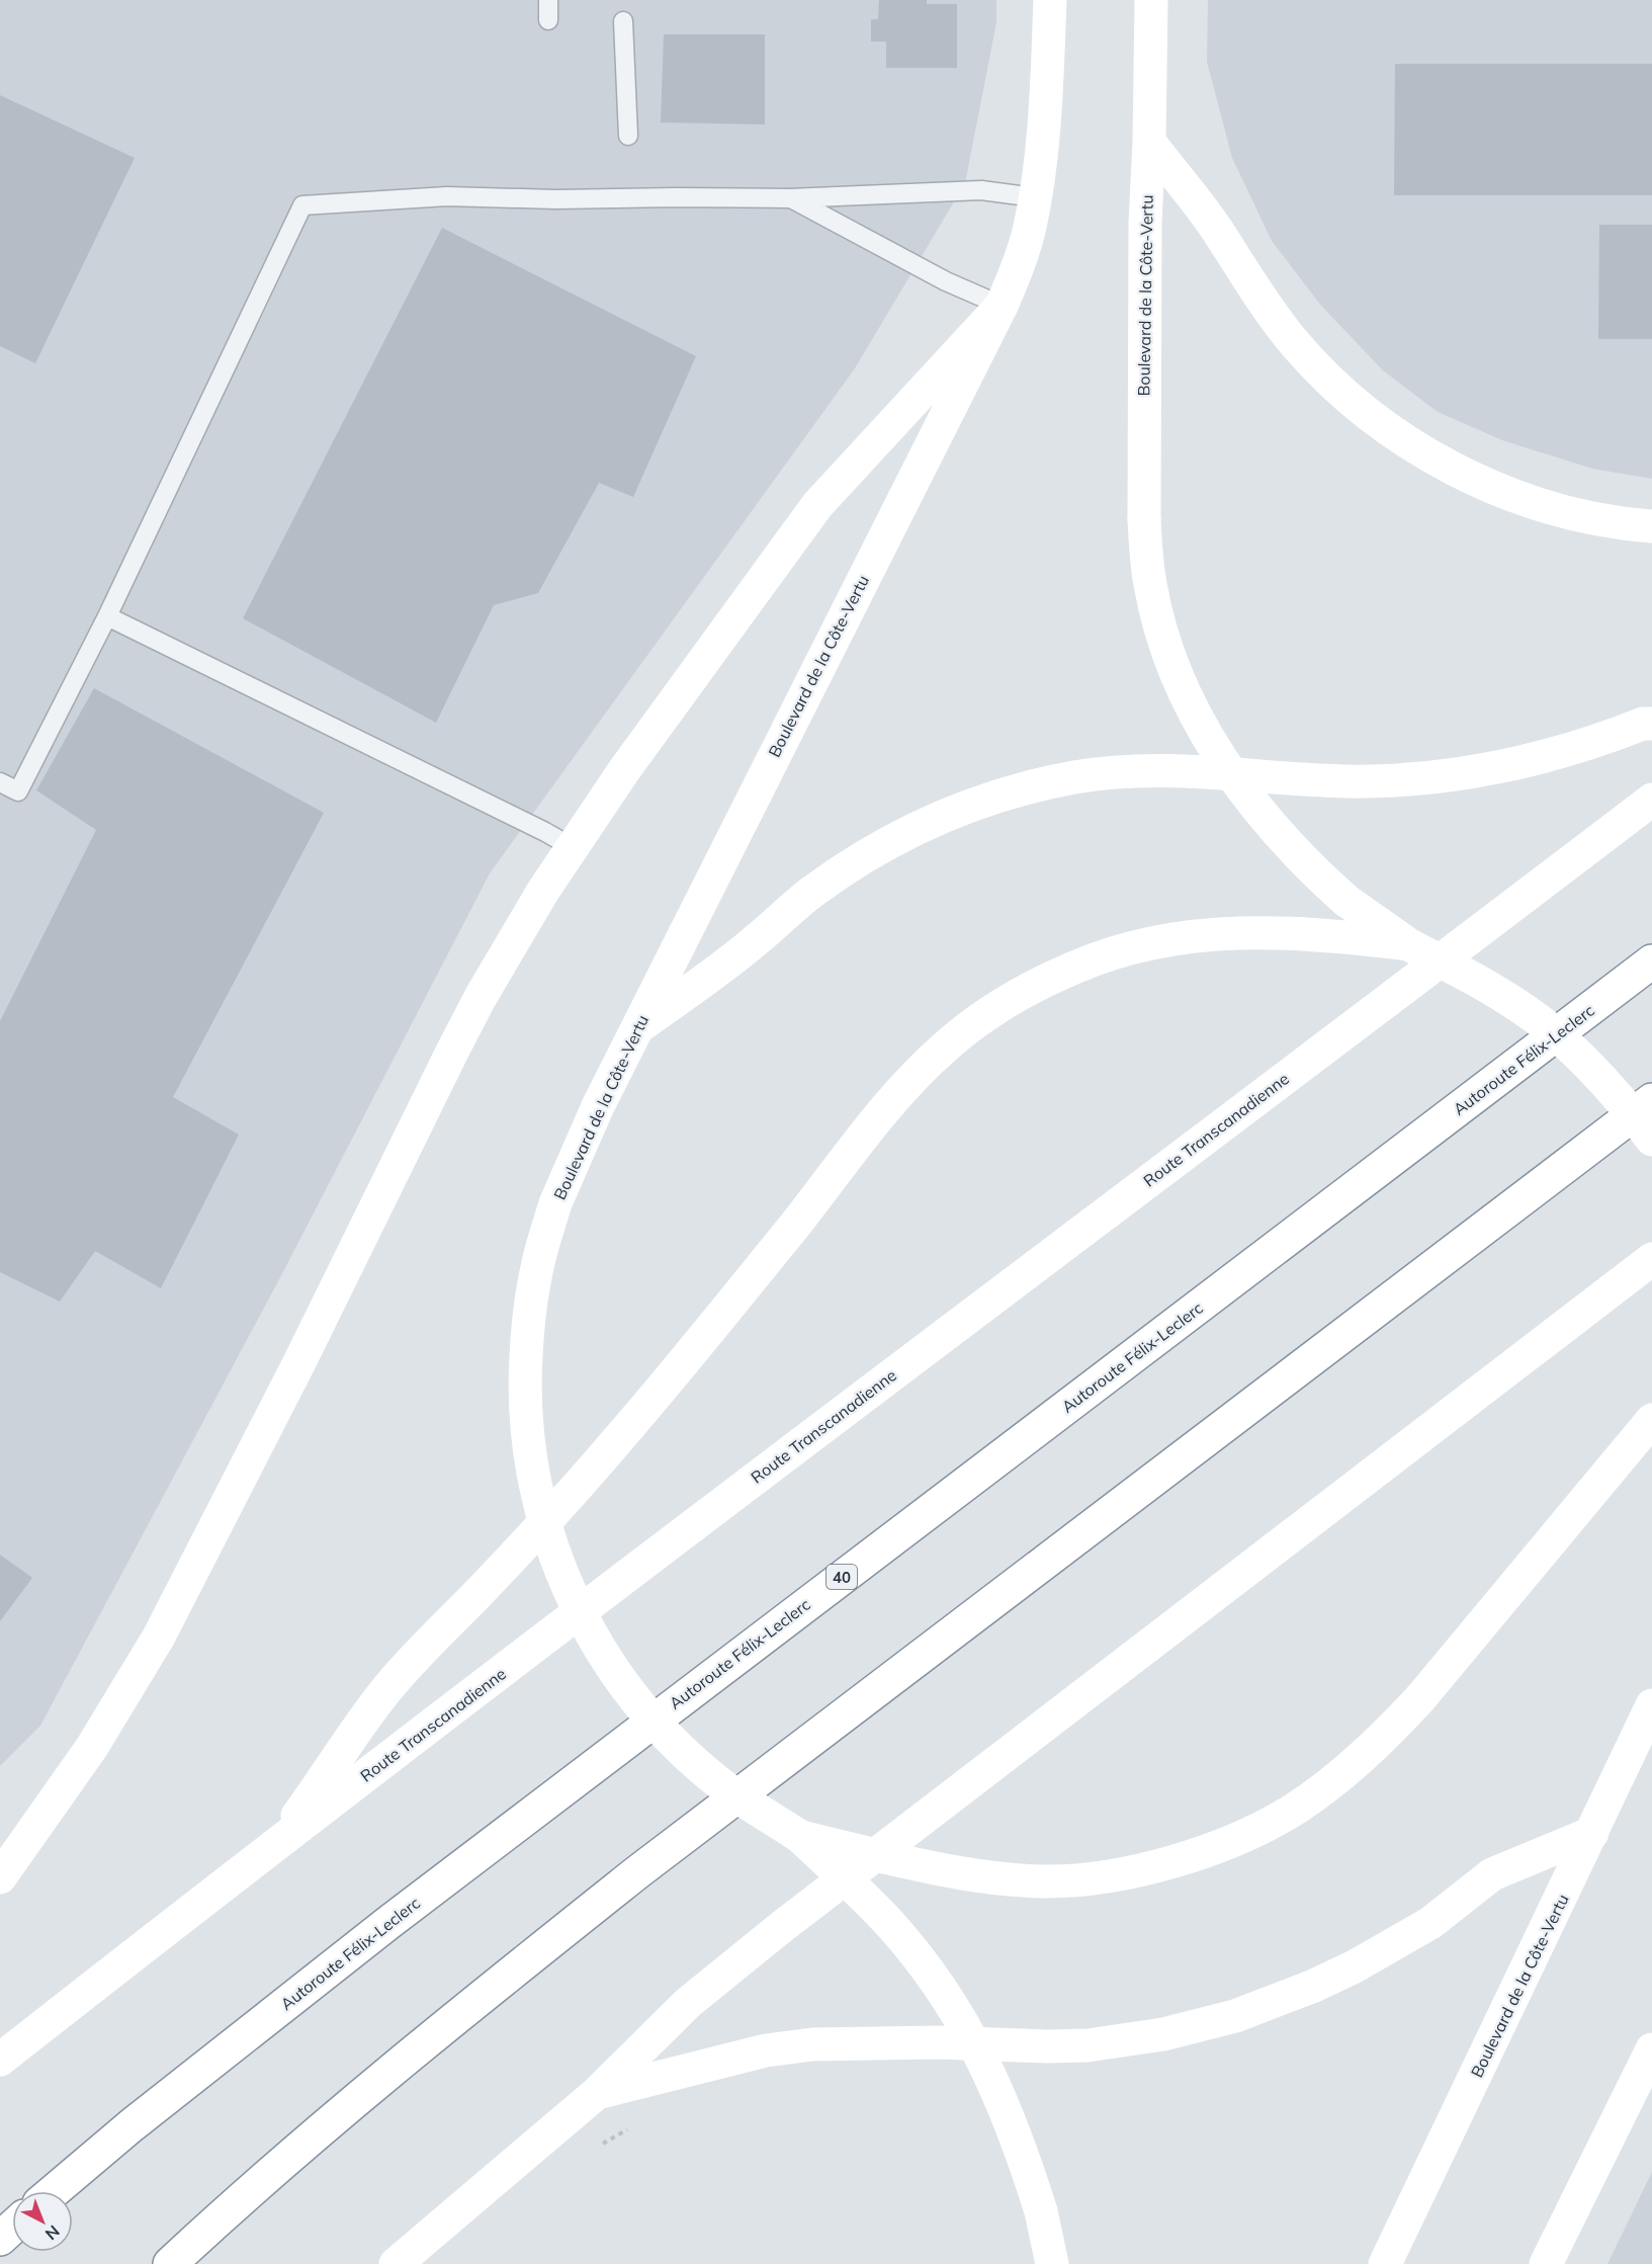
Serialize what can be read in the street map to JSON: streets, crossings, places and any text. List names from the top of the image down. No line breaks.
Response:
{"streets":{"main road":["Boulevard de la Côte-Vertu","Autoroute Félix-Leclerc","Route Transcanadienne","40"]},"north":"bottom right"}
